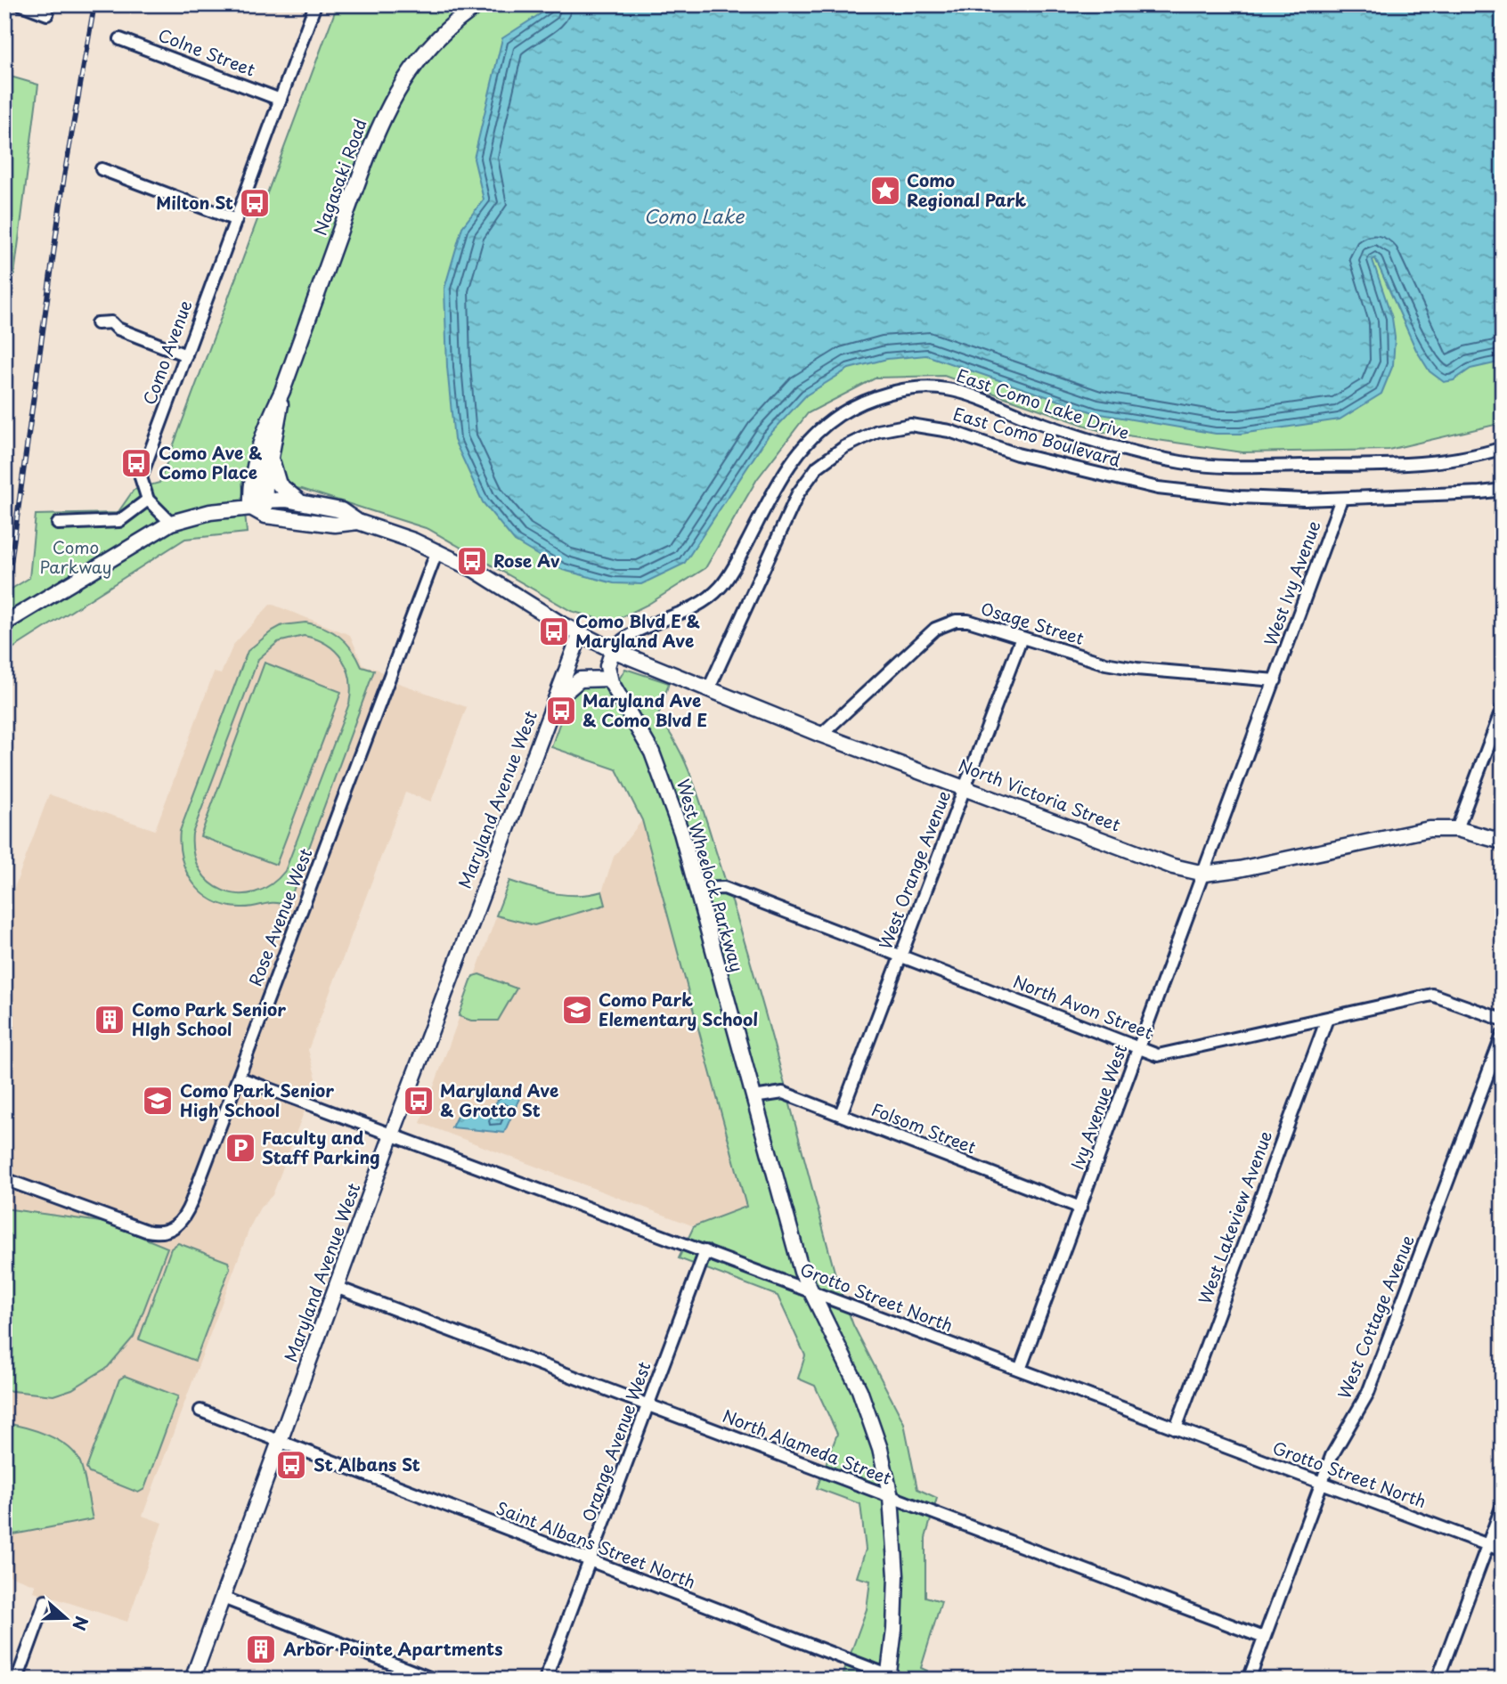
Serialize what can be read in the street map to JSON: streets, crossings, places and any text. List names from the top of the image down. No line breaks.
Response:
{"streets":{"street":["Colne Street","Nagasaki Road","Como Avenue","East Como Lake Drive","East Como Boulevard","West Ivy Avenue","Osage Street","North Victoria Street","Maryland Avenue West","West Orange Avenue","West Wheelock Parkway","Rose Avenue West","North Avon Street","Ivy Avenue West","Folsom Street","West Lakeview Avenue","Grotto Street North","West Cottage Avenue","Orange Avenue West","North Alameda Street","Saint Albans Street North"]},"crossings":[["Colne Street","Como Avenue"],["East Como Lake Drive","North Victoria Street"],["East Como Boulevard","West Ivy Avenue"],["East Como Boulevard","North Victoria Street"],["West Ivy Avenue","Osage Street"],["West Ivy Avenue","Ivy Avenue West"],["Osage Street","North Victoria Street"],["Osage Street","West Orange Avenue"],["Osage Street","Ivy Avenue West"],["North Victoria Street","Maryland Avenue West"],["North Victoria Street","West Orange Avenue"],["North Victoria Street","Ivy Avenue West"],["Maryland Avenue West","Grotto Street North"],["Maryland Avenue West","North Alameda Street"],["Maryland Avenue West","Saint Albans Street North"],["West Orange Avenue","North Avon Street"],["West Orange Avenue","Folsom Street"],["West Wheelock Parkway","North Avon Street"],["West Wheelock Parkway","Folsom Street"],["West Wheelock Parkway","Grotto Street North"],["West Wheelock Parkway","North Alameda Street"],["West Wheelock Parkway","Saint Albans Street North"],["Rose Avenue West","Grotto Street North"],["North Avon Street","Ivy Avenue West"],["North Avon Street","West Lakeview Avenue"],["Ivy Avenue West","Folsom Street"],["Ivy Avenue West","Grotto Street North"],["West Lakeview Avenue","Grotto Street North"],["Grotto Street North","West Cottage Avenue"],["Grotto Street North","Orange Avenue West"],["West Cottage Avenue","North Alameda Street"],["Orange Avenue West","North Alameda Street"],["Orange Avenue West","Saint Albans Street North"]],"water":["Como Lake"],"parks":["Como Parkway"],"places":{"place":["Como Regional Park"],"bus stop":["Milton St","Como Ave & Como Place","Rose Av","Como Blvd E & Maryland Ave","Maryland Ave & Como Blvd E","Maryland Ave & Grotto St","St Albans St"],"school or university":["Como Park Elementary School","Como Park Senior High School"],"building":["Como Park Senior HIgh School","Arbor Pointe Apartments"],"parking":["Faculty and Staff Parking"]},"north":"right"}
